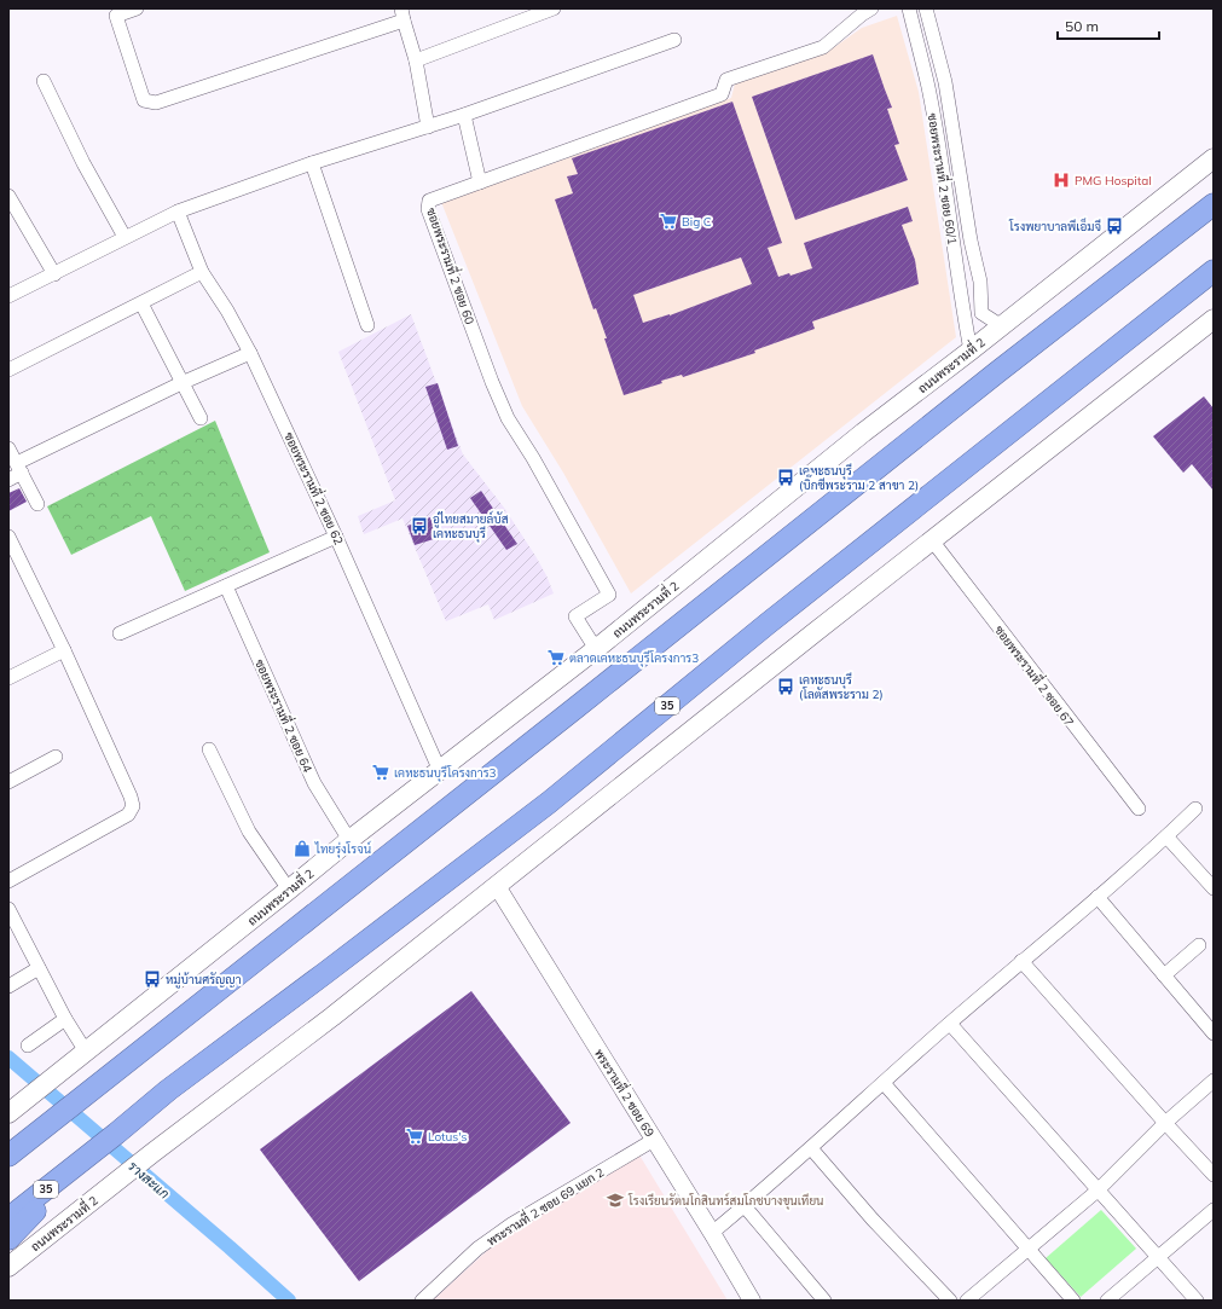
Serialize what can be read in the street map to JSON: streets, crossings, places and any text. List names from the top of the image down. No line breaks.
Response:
{"streets":{"highway":["35"],"main road":["ถนนพระรามที่ 2"],"street":["ซอยพระรามที่ 2 ซอย 60/1","ซอยพระรามที่ 2 ซอย 60","ซอยพระรามที่ 2 ซอย 62","ซอยพระรามที่ 2 ซอย 67","ซอยพระรามที่ 2 ซอย 64","พระรามที่ 2 ซอย 69","พระรามที่ 2 ซอย 69 แยก 2"]},"crossings":[["ซอยพระรามที่ 2 ซอย 60/1","ถนนพระรามที่ 2"],["ซอยพระรามที่ 2 ซอย 60","ถนนพระรามที่ 2"],["ถนนพระรามที่ 2","ซอยพระรามที่ 2 ซอย 62"],["ถนนพระรามที่ 2","ซอยพระรามที่ 2 ซอย 67"],["ถนนพระรามที่ 2","ซอยพระรามที่ 2 ซอย 64"],["ถนนพระรามที่ 2","พระรามที่ 2 ซอย 69"],["พระรามที่ 2 ซอย 69","พระรามที่ 2 ซอย 69 แยก 2"]],"water":["รางสะแก"],"places":{"hospital":["PMG Hospital"],"supermarket":["Big C","ตลาดเคหะธนบุรีโครงการ3","เคหะธนบุรีโครงการ3","Lotus's"],"bus stop":["โรงพยาบาลพีเอ็มจี","เคหะธนบุรี (บิ๊กซีพระราม 2 สาขา 2)","อู่ไทยสมายล์บัส เคหะธนบุรี","เคหะธนบุรี (โลตัสพระราม 2)","หมู่บ้านศรัญญา"],"shop":["ไทยรุ่งโรจน์"],"school or university":["โรงเรียนรัตนโกสินทร์สมโภชบางขุนเทียน"]},"scale_bar":"50 m"}
